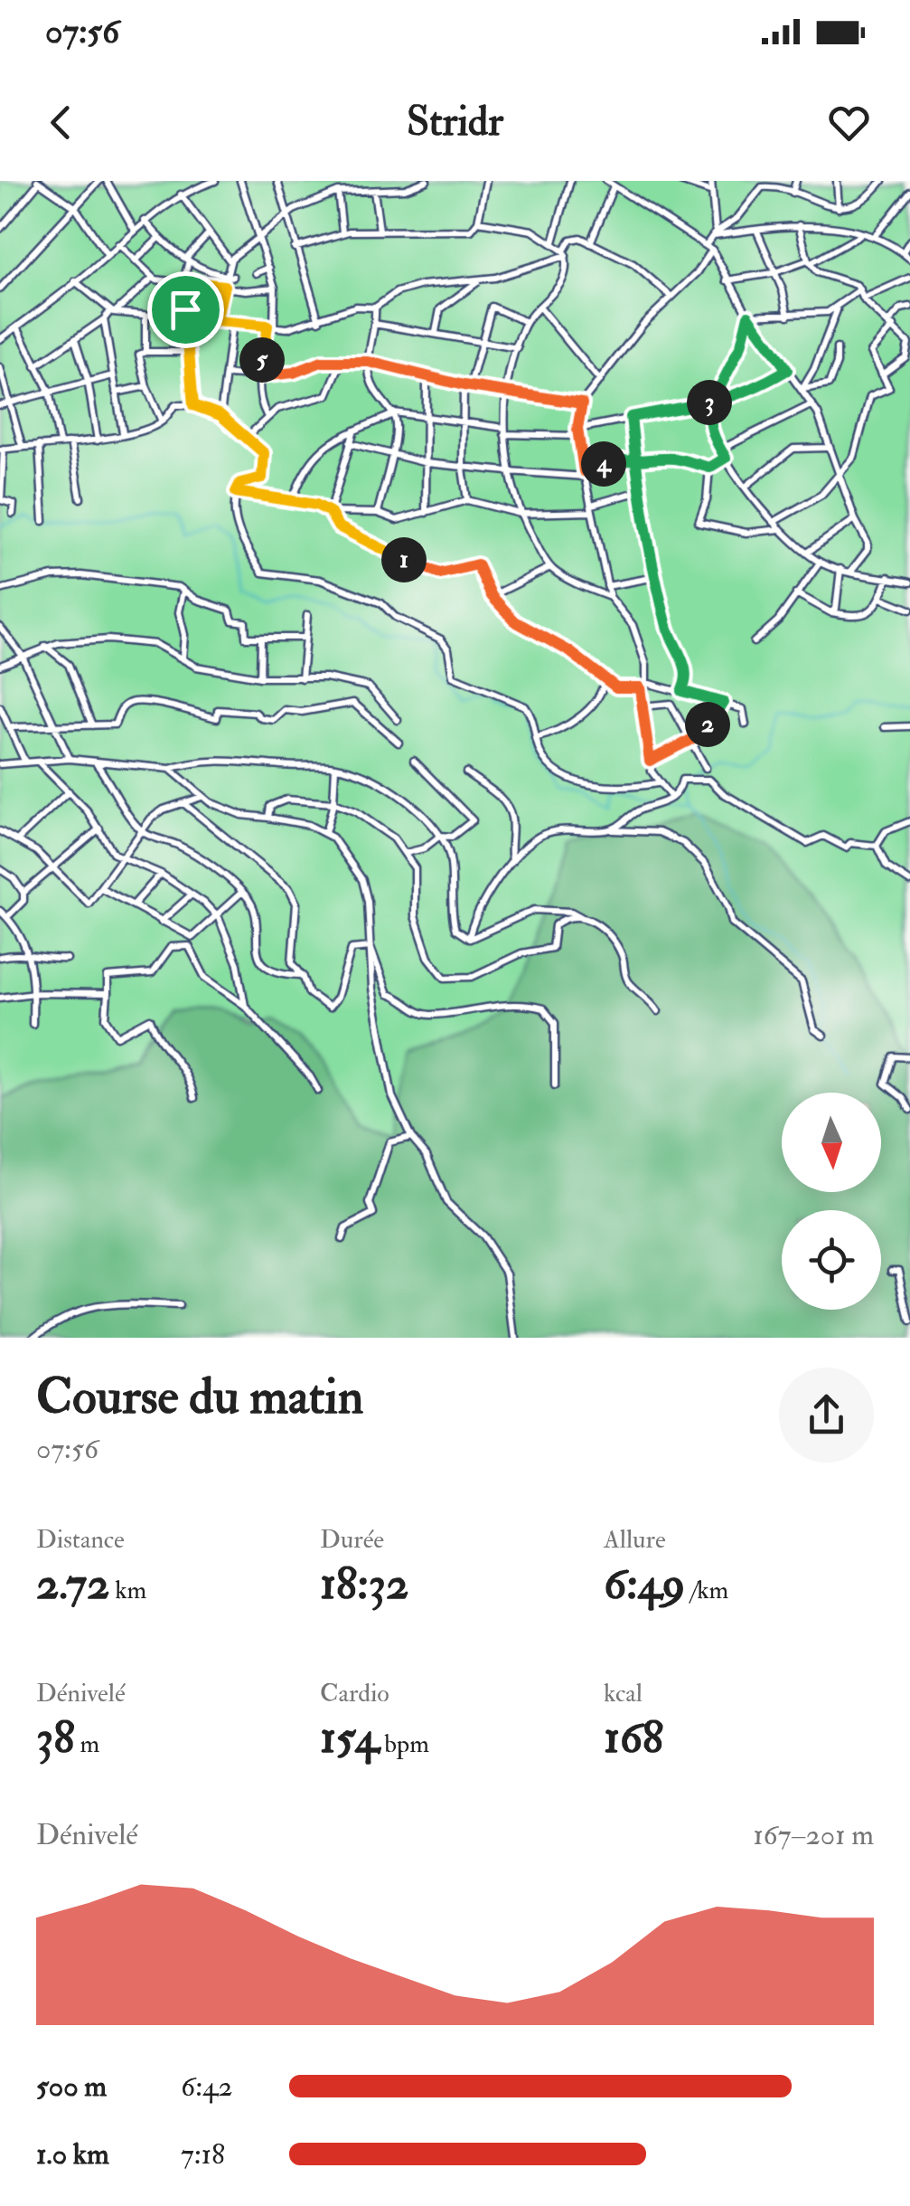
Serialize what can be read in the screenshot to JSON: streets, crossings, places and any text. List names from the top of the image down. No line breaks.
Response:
{"north":"bottom","page":{"status":"07:56","header":"Stridr","pins":["5","3","4","1","2"],"heading":["Course du matin","07:56"],"stats":[["Distance","2.72 km"],["Durée","18:32"],["Allure","6:49 /km"],["Dénivelé","38 m"],["Cardio","154 bpm"],["kcal","168"]],"chart":["Dénivelé","167–201 m"],"list":[{"name":"500 m","note":"6:42"},{"name":"1.0 km","note":"7:18"}]}}
